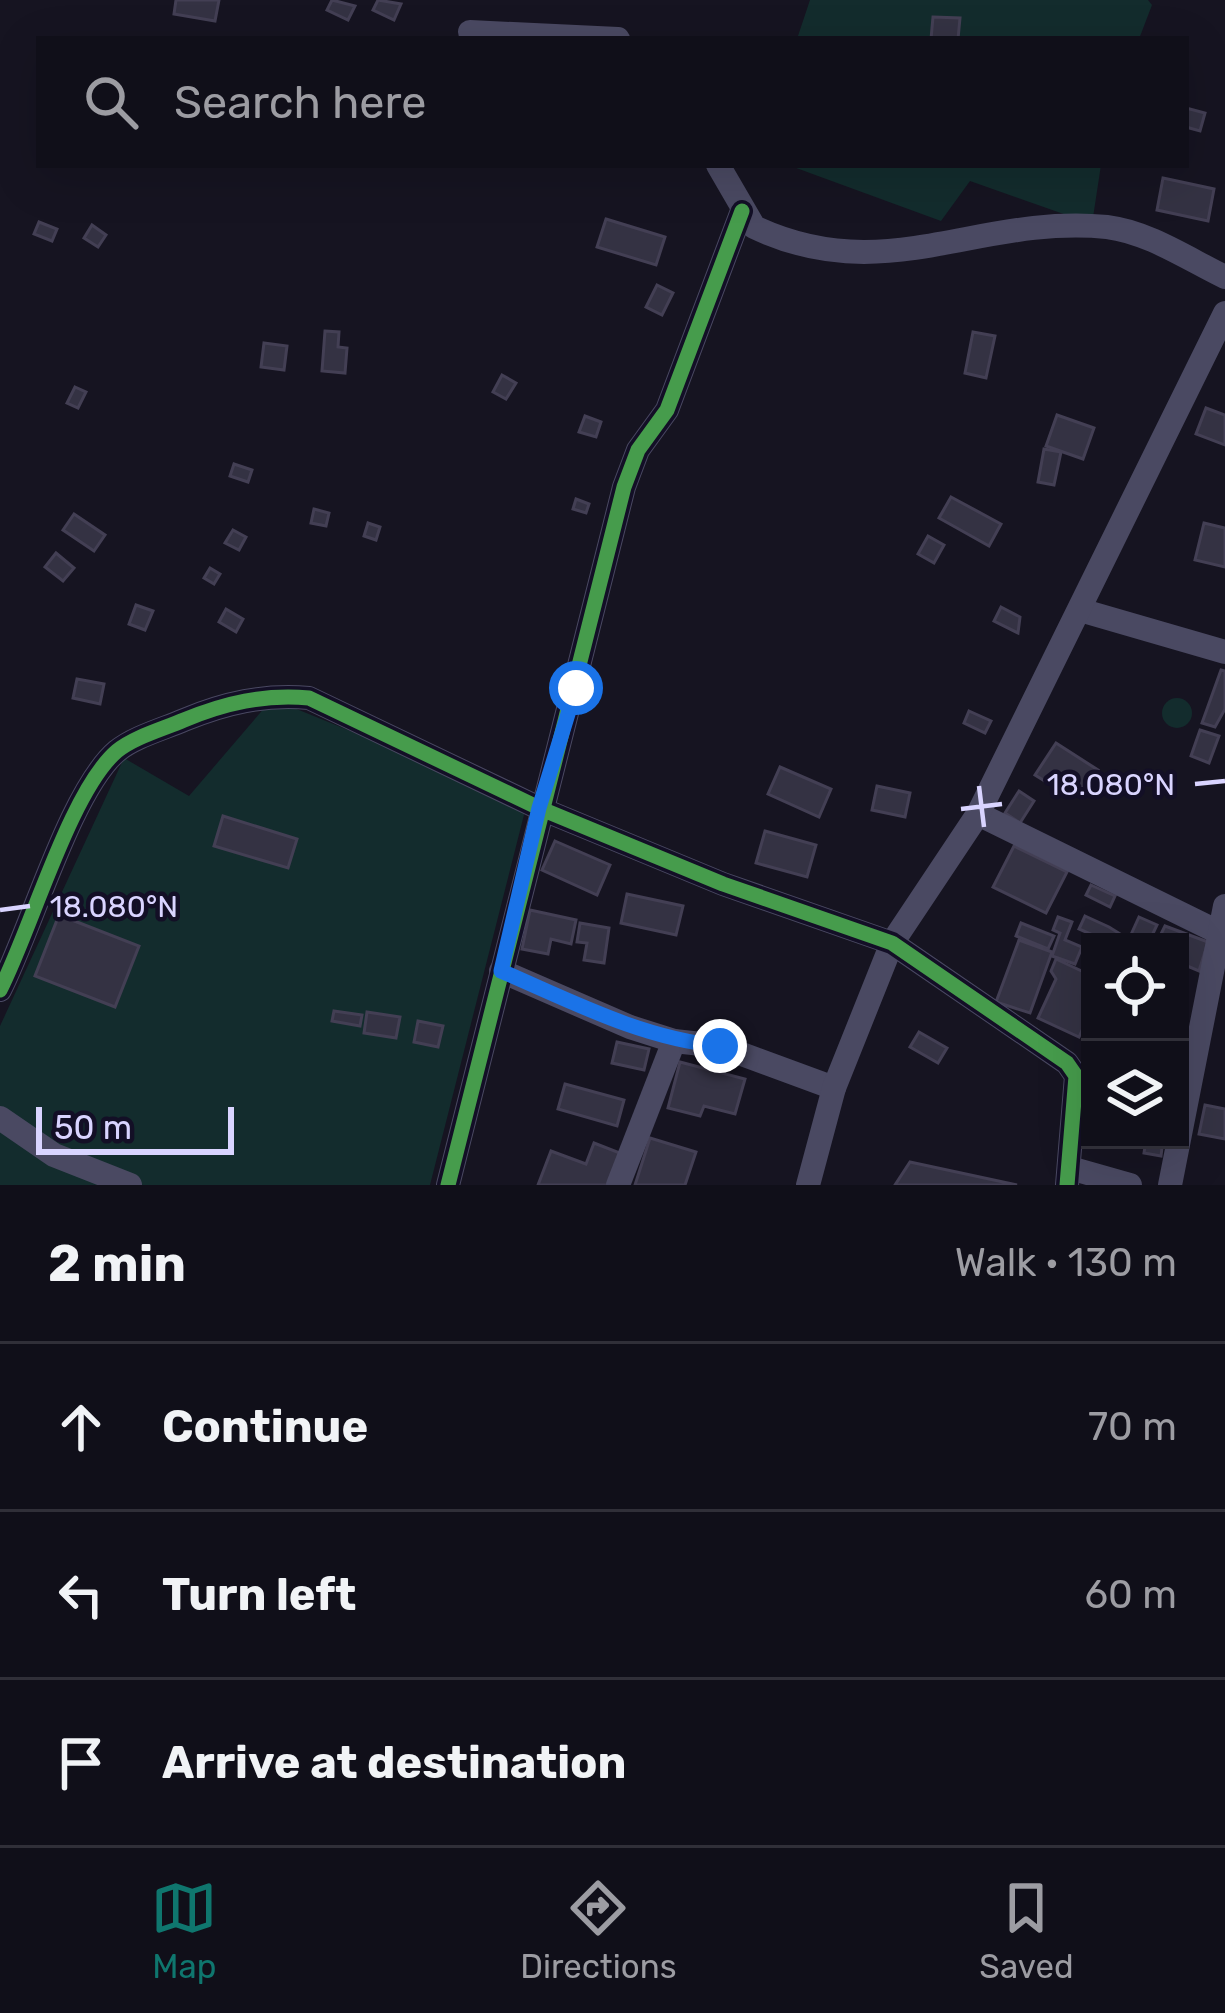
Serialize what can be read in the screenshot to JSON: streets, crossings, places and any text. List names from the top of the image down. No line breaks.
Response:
{"scale_bar":"50 m","page":{"search":"Search here","scale":"50 m","heading":["2 min","Walk · 130 m"],"list":[["Continue","70 m"],["Turn left","60 m"],"Arrive at destination"],"nav":["Map","Directions","Saved"]},"coordinates":["18.080°N"]}
